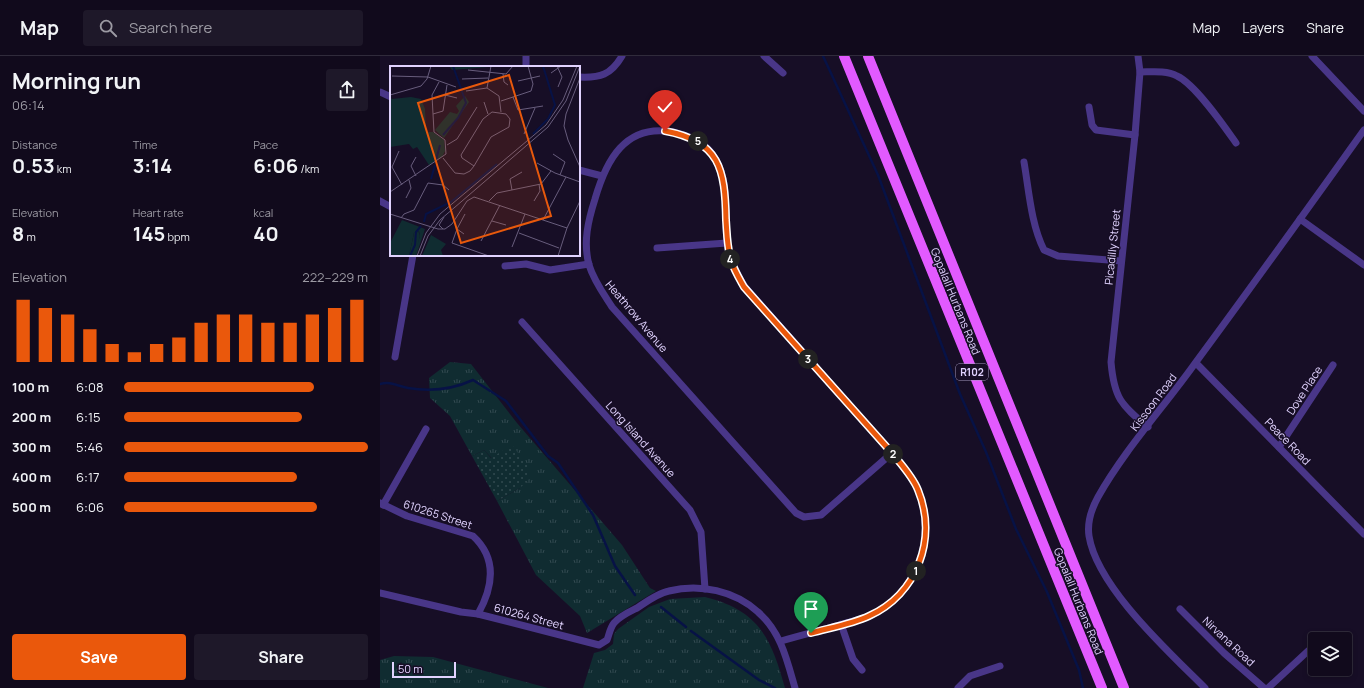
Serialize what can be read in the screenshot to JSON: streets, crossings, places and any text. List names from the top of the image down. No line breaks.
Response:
{"streets":{"main road":["Gopalall Hurbans Road","R102"],"street":["Picadilly Street","Heathrow Avenue","Dove Place","Kissoon Road","Long Island Avenue","Peace Road","610265 Street","610264 Street","Nirvana Road"]},"crossings":[["Picadilly Street","Kissoon Road"],["Dove Place","Peace Road"],["Kissoon Road","Peace Road"],["Long Island Avenue","610264 Street"],["610265 Street","610264 Street"]],"scale_bar":"50 m","page":{"header":"Map","search":"Search here","nav":["Map","Layers","Share"],"heading":["Morning run","06:14"],"stats":[["Distance","0.53 km"],["Time","3:14"],["Pace","6:06 /km"],["Elevation","8 m"],["Heart rate","145 bpm"],["kcal","40"]],"pins":["5","4","3","2","1"],"chart":["Elevation","222–229 m"],"list":[{"name":"100 m","note":"6:08"},{"name":"200 m","note":"6:15"},{"name":"300 m","note":"5:46"},{"name":"400 m","note":"6:17"},{"name":"500 m","note":"6:06"}],"buttons":["Save","Share"],"scale":"50 m"}}
